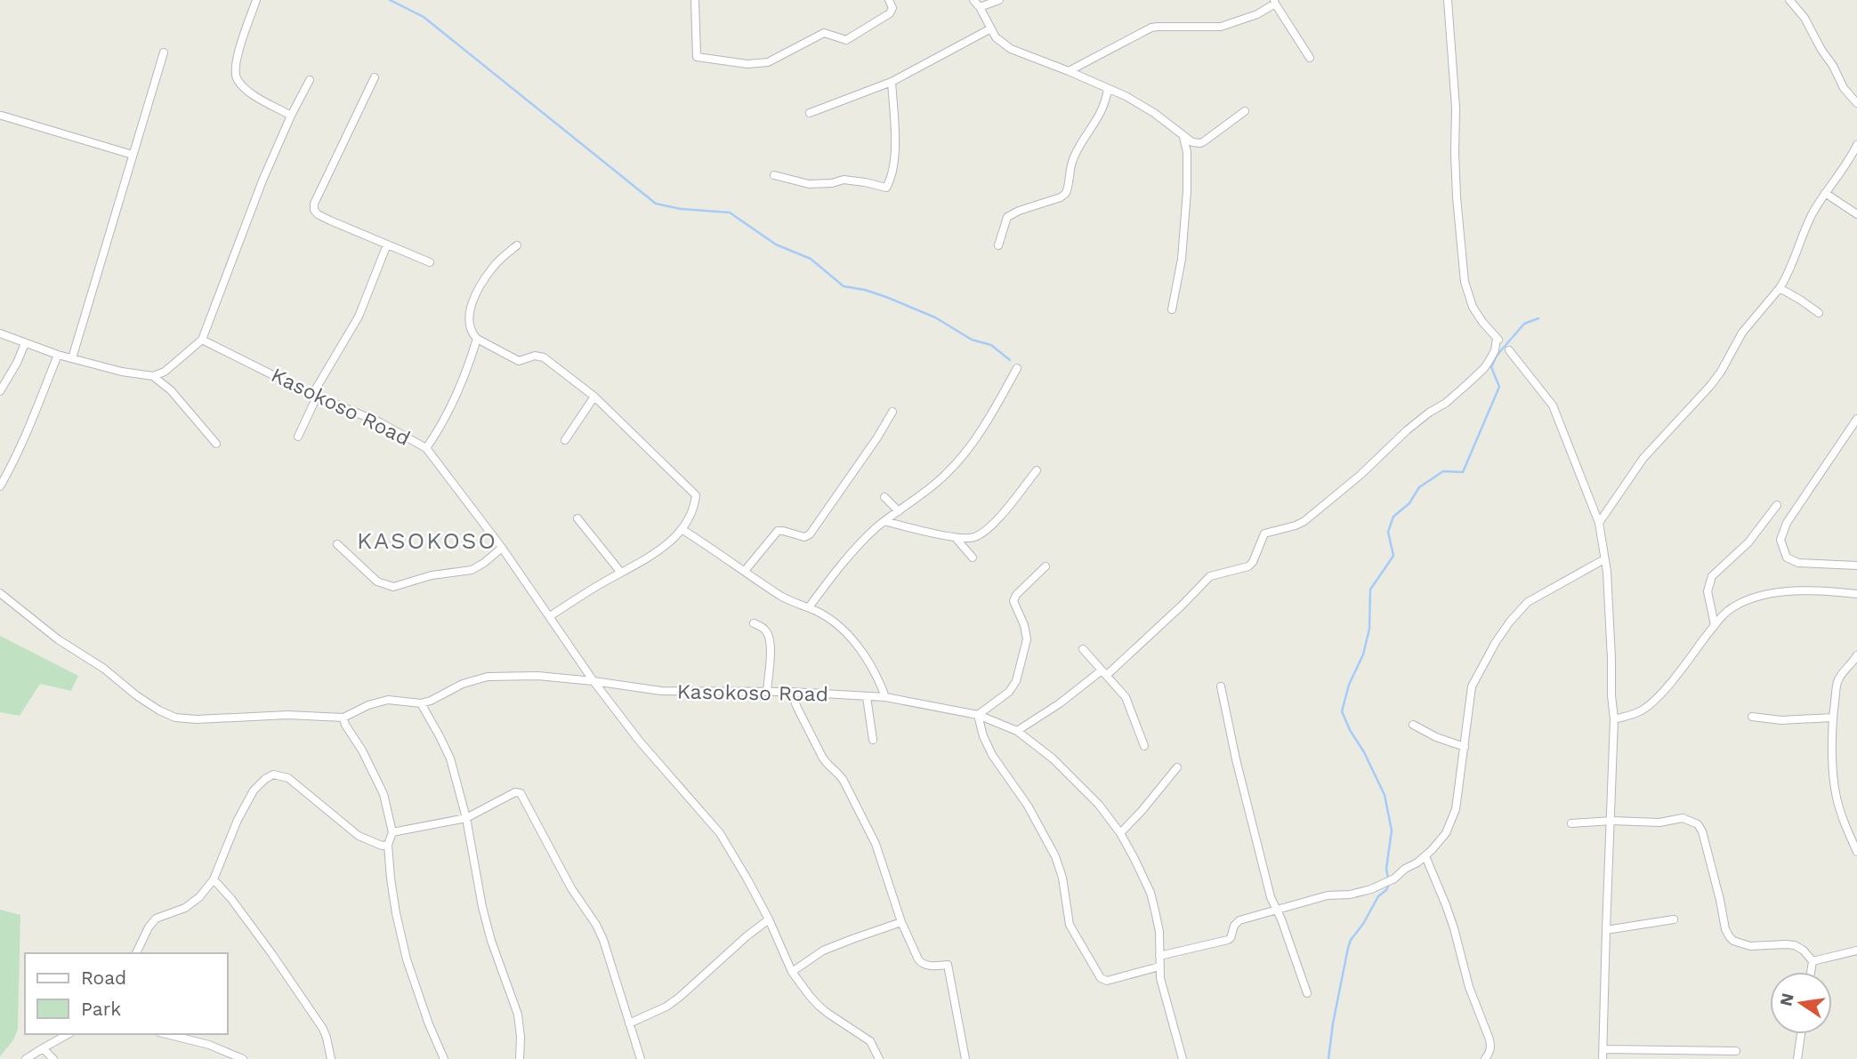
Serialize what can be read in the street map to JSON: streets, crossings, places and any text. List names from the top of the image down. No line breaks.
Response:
{"streets":{"street":["Kasokoso Road"]},"districts":["KASOKOSO"],"legend":["Road","Park"],"north":"left"}
